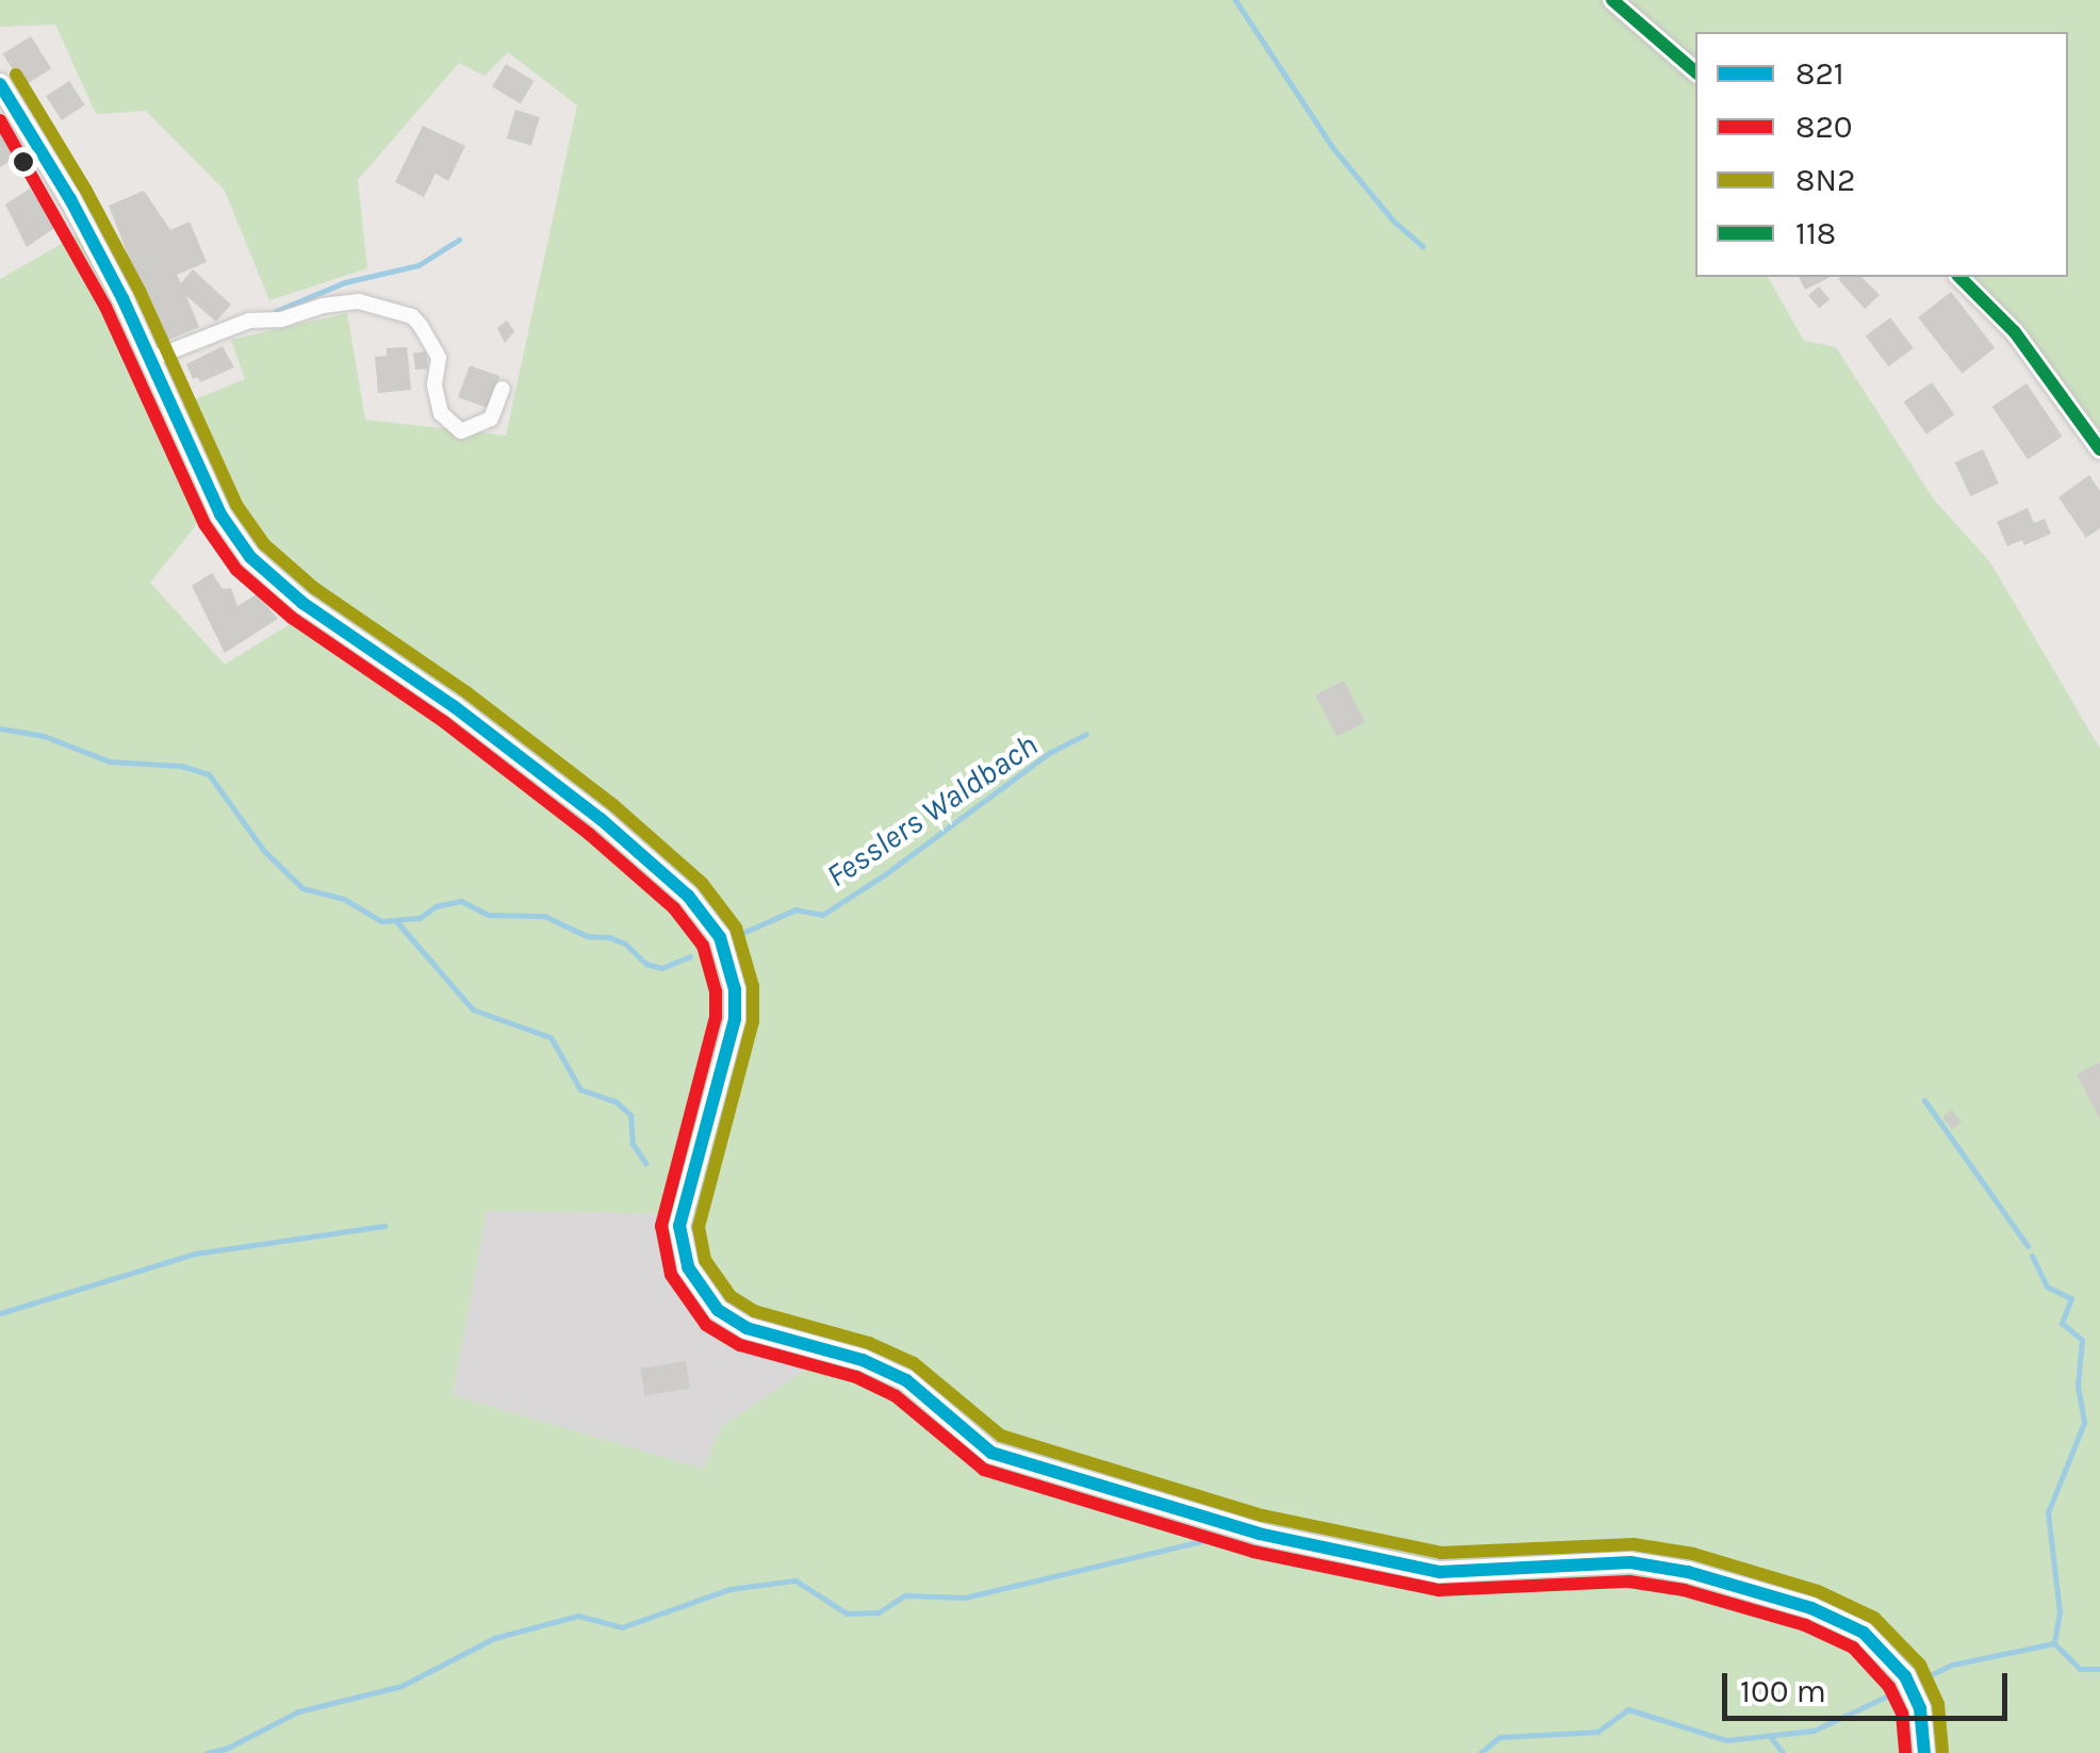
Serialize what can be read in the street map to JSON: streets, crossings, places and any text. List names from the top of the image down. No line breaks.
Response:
{"water":["Fesslers Waldbach"],"lines":["transit line 118","transit line 8N2","transit line 821","transit line 820"],"legend":["821","820","8N2","118"],"scale_bar":"100 m"}
